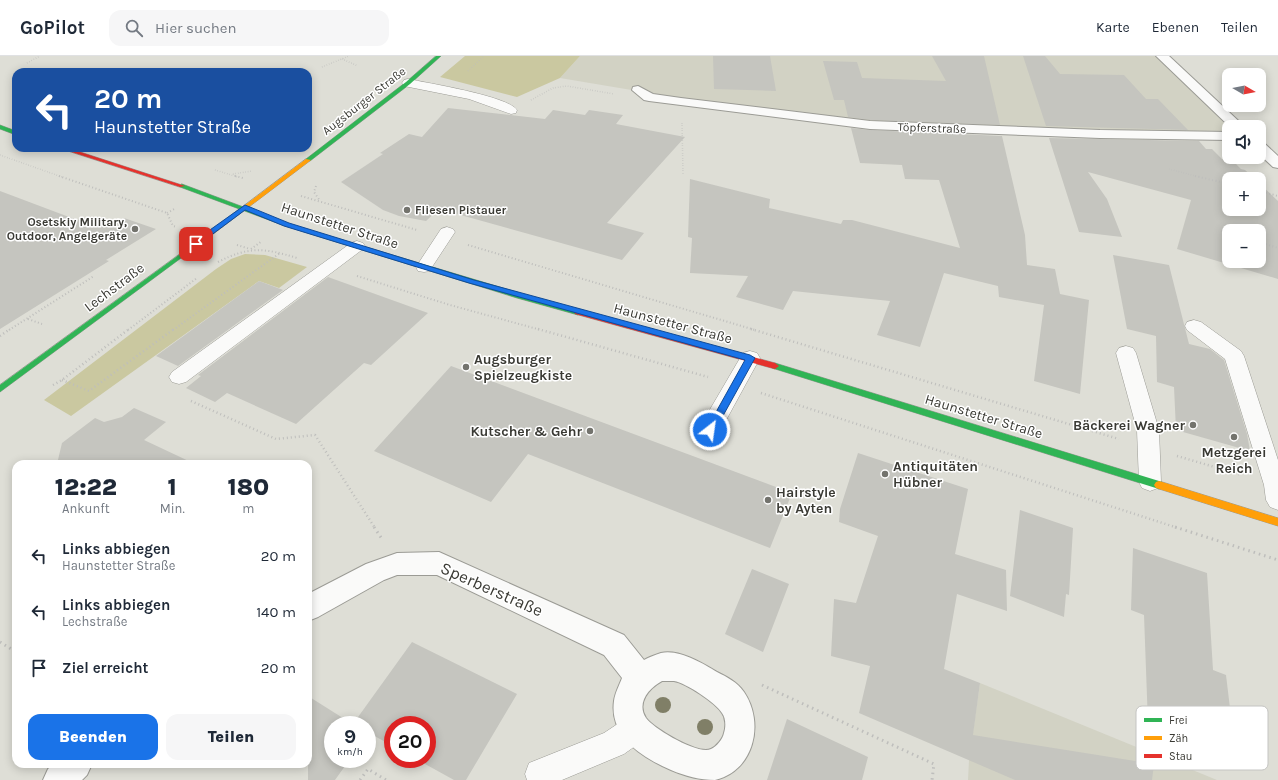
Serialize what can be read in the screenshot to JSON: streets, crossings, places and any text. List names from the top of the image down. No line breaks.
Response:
{"streets":{"main road":["Augsburger Straße","Haunstetter Straße","Lechstraße"],"street":["Töpferstraße","Sperberstraße"]},"crossings":[["Augsburger Straße","Haunstetter Straße"],["Augsburger Straße","Lechstraße"],["Haunstetter Straße","Lechstraße"]],"places":["Fliesen Pistauer","Osetskiy Military, Outdoor, Angelgeräte","Augsburger Spielzeugkiste","Bäckerei Wagner","Kutscher & Gehr","Metzgerei Reich","Antiquitäten Hübner","Hairstyle by Ayten"],"legend":["Frei","Zäh","Stau"],"north":"right","page":{"header":"GoPilot","search":"Hier suchen","nav":["Karte","Ebenen","Teilen"],"map_buttons":["+","−"],"turn":["20 m","Haunstetter Straße"],"eta":["12:22","Ankunft","1","Min.","180","m"],"list":[{"name":"Links abbiegen","note":"Haunstetter Straße","value":"20 m"},{"name":"Links abbiegen","note":"Lechstraße","value":"140 m"},{"name":"Ziel erreicht","value":"20 m"}],"buttons":["Beenden","Teilen"],"speed":"9 km/h","limit":"20"}}
